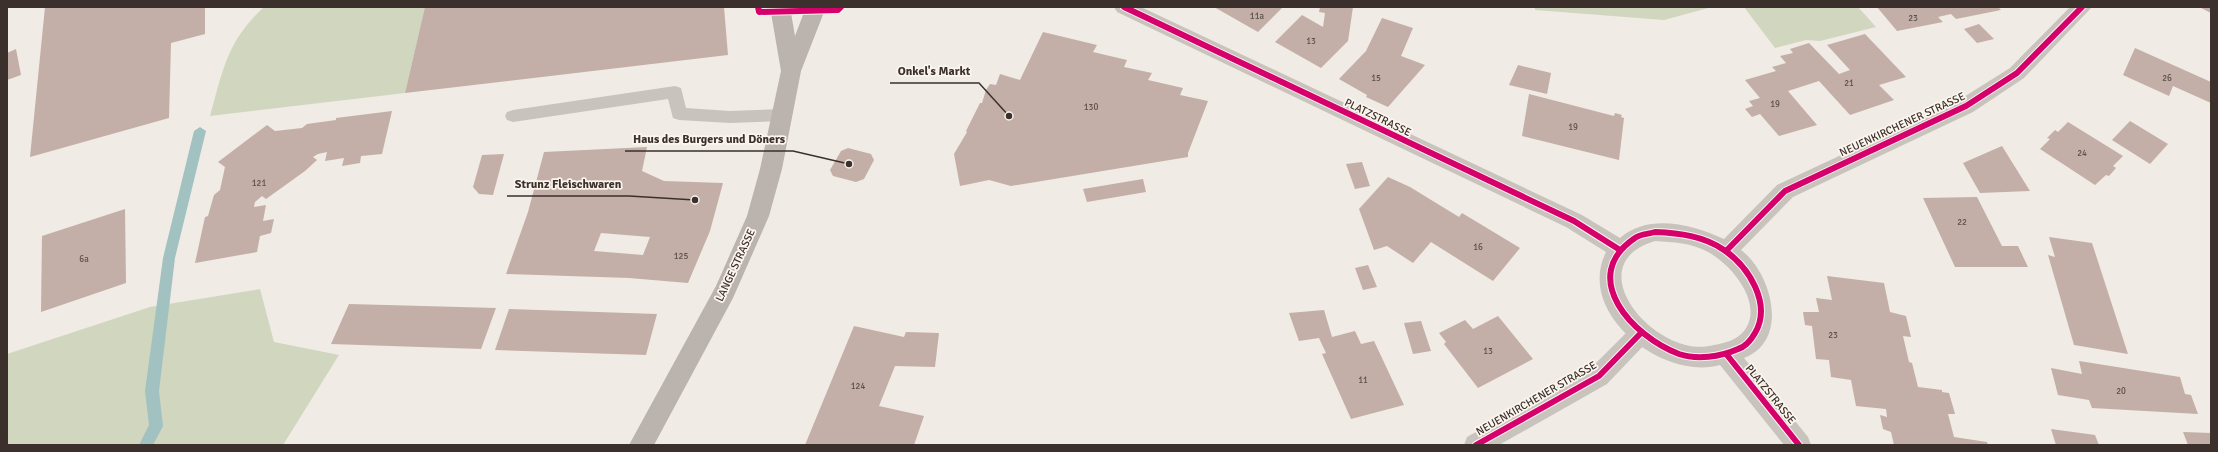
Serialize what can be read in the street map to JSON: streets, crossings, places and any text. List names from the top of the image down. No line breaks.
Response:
{"streets":{"main road":["LANGE STRASSE"],"street":["PLATZSTRASSE","NEUENKIRCHENER STRASSE"]},"crossings":[["PLATZSTRASSE","NEUENKIRCHENER STRASSE"]],"places":["Onkel's Markt","Haus des Burgers und Döners","Strunz Fleischwaren"],"house_numbers":["11a","23","13","15","26","21","19","130","19","24","121","22","16","125","6a","23","13","11","124","20"]}
